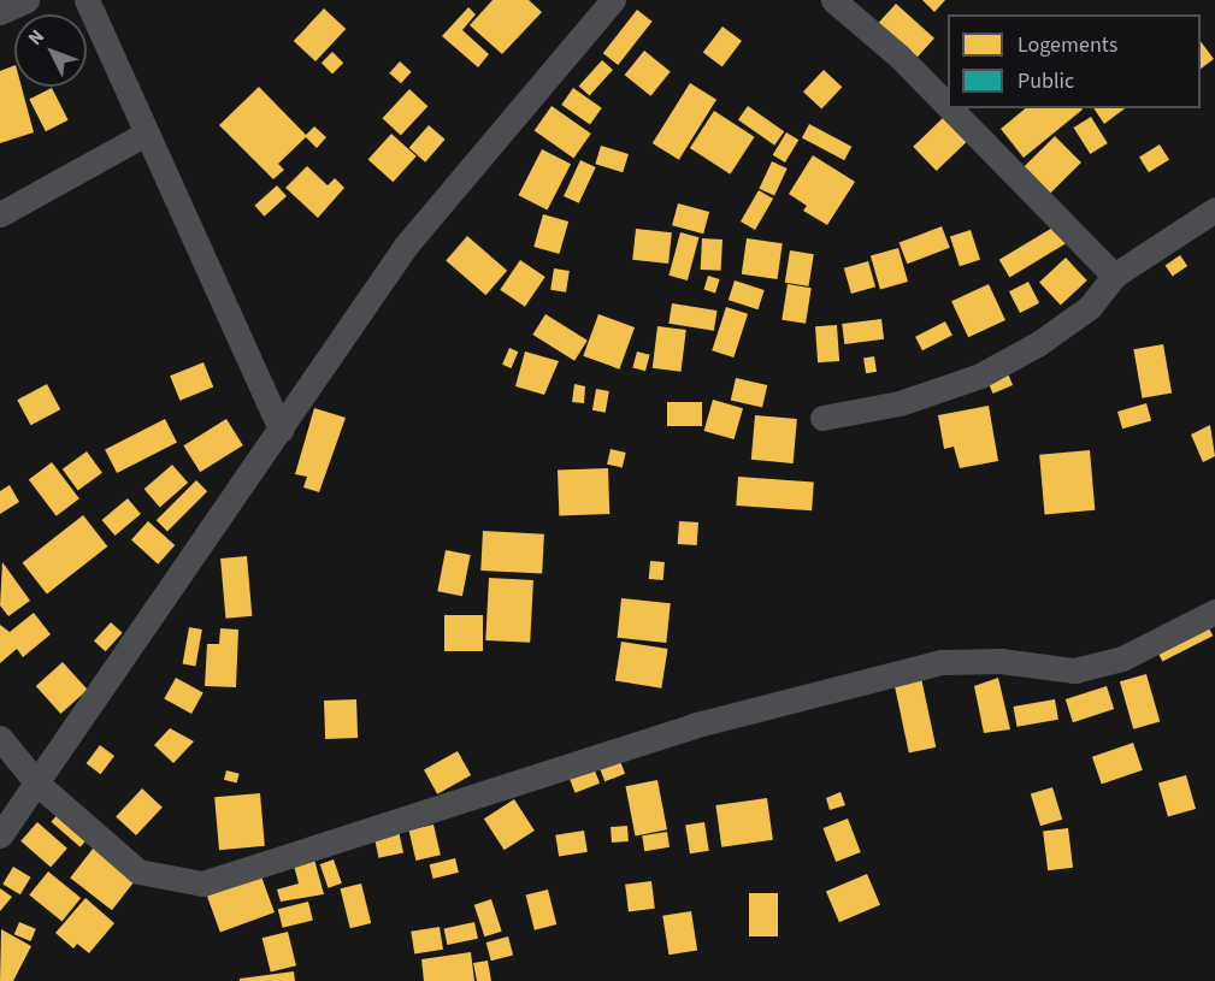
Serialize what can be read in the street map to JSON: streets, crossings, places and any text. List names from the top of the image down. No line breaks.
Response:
{"legend":["Logements","Public"],"north":"top left"}
